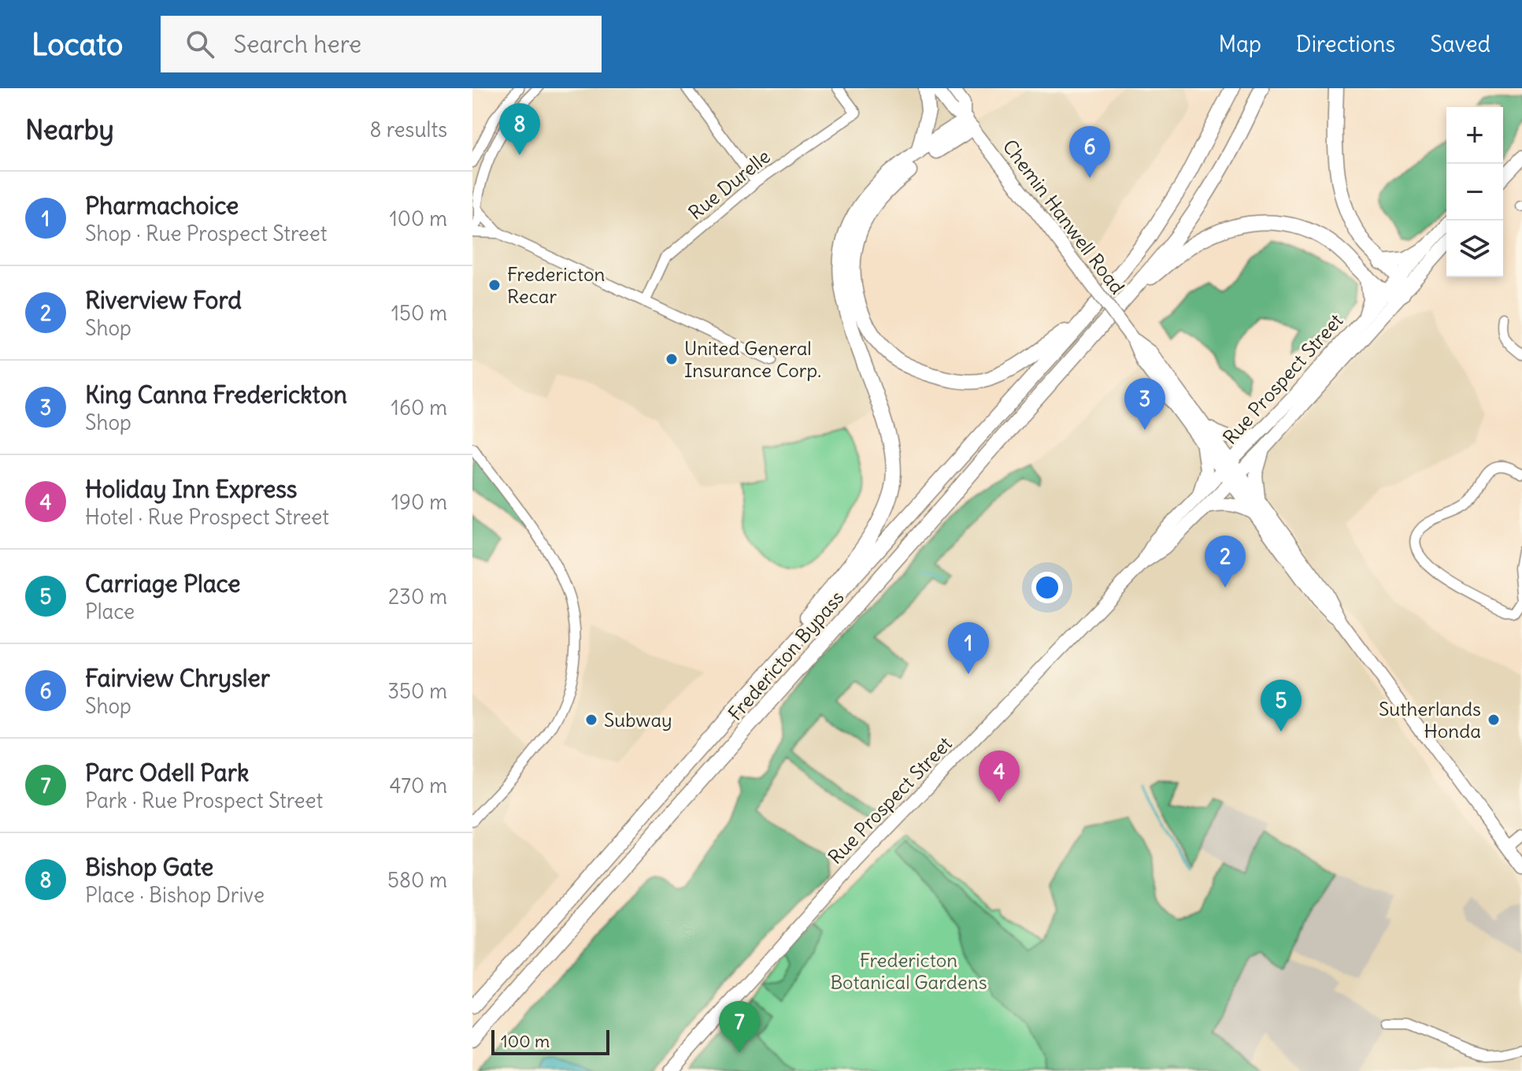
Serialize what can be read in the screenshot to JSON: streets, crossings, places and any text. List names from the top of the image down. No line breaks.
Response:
{"streets":{"highway":["Fredericton Bypass"],"main road":["Chemin Hanwell Road","Rue Prospect Street"],"street":["Rue Durelle"]},"crossings":[["Chemin Hanwell Road","Rue Prospect Street"]],"parks":["Fredericton Botanical Gardens"],"places":["Fredericton Recar","United General Insurance Corp.","Subway","Sutherlands Honda"],"scale_bar":"100 m","page":{"header":"Locato","search":"Search here","nav":["Map","Directions","Saved"],"heading":["Nearby","8 results"],"pins":["8","6","3","2","1","5","4","7"],"map_buttons":["+","−"],"list":[{"mark":"1","name":"Pharmachoice","note":"Shop · Rue Prospect Street","value":"100 m"},{"mark":"2","name":"Riverview Ford","note":"Shop","value":"150 m"},{"mark":"3","name":"King Canna Frederickton","note":"Shop","value":"160 m"},{"mark":"4","name":"Holiday Inn Express","note":"Hotel · Rue Prospect Street","value":"190 m"},{"mark":"5","name":"Carriage Place","note":"Place","value":"230 m"},{"mark":"6","name":"Fairview Chrysler","note":"Shop","value":"350 m"},{"mark":"7","name":"Parc Odell Park","note":"Park · Rue Prospect Street","value":"470 m"},{"mark":"8","name":"Bishop Gate","note":"Place · Bishop Drive","value":"580 m"}],"scale":"100 m"}}
